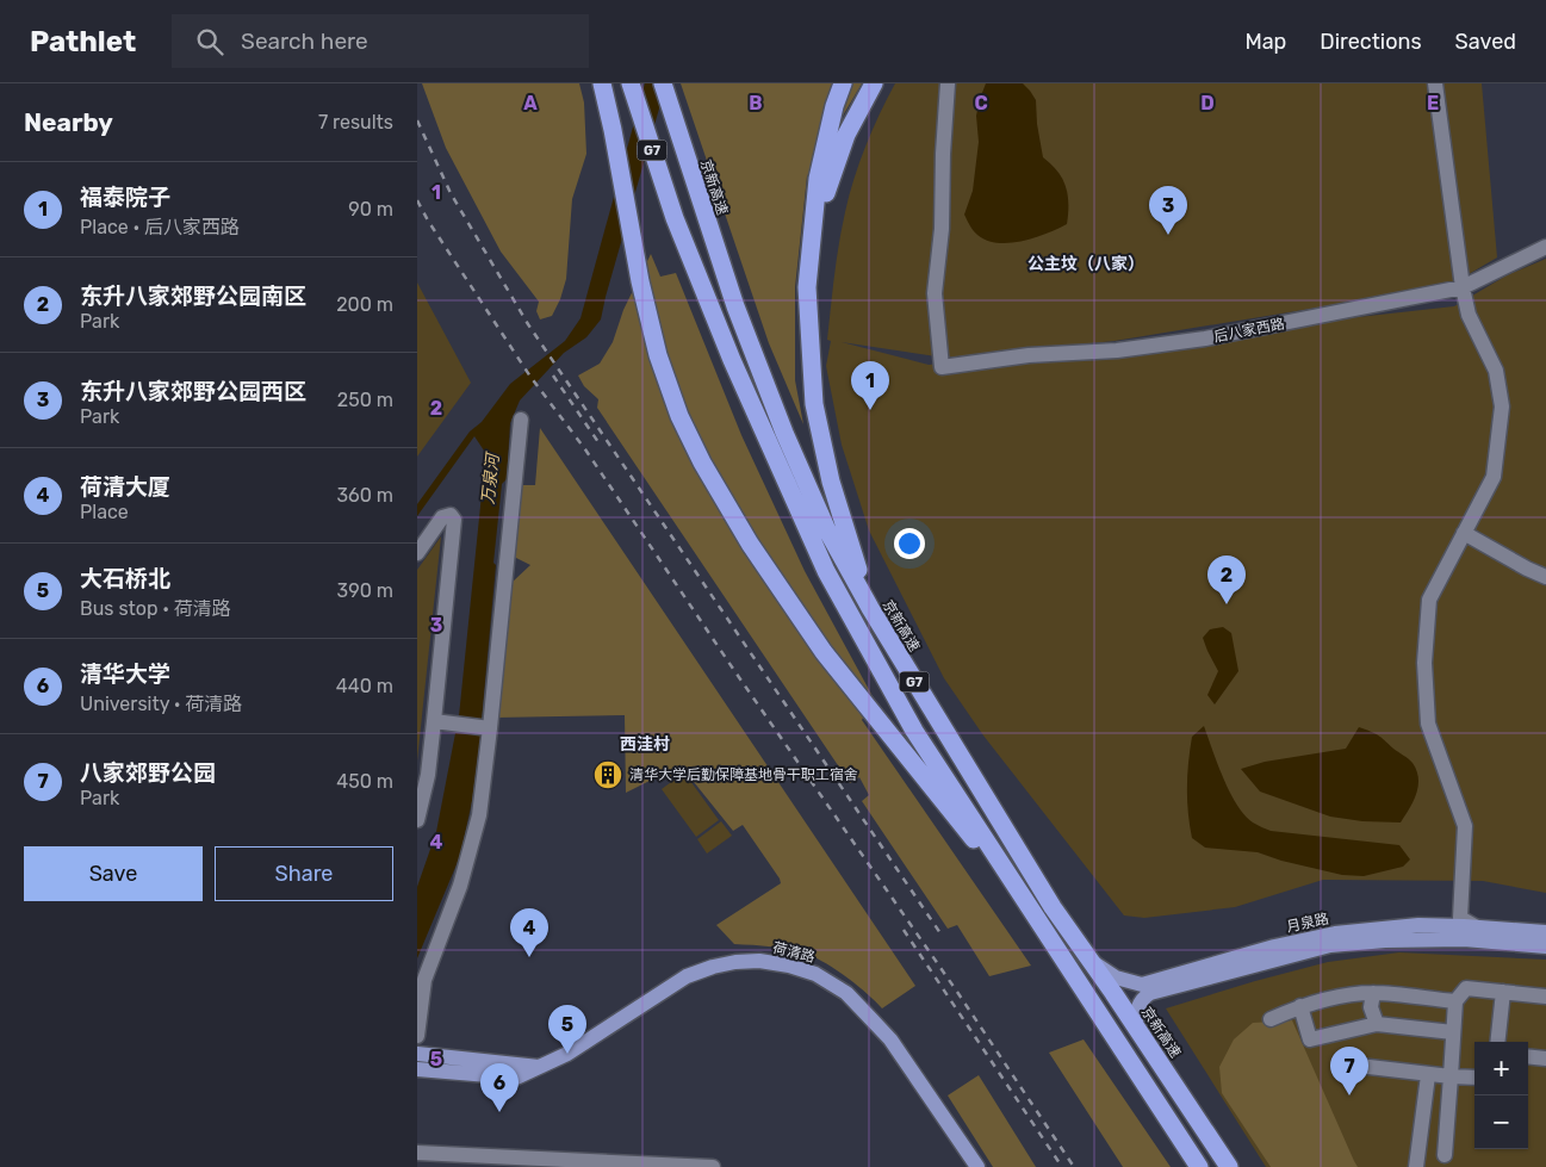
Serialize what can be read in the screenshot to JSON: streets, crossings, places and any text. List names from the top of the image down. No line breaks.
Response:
{"streets":{"highway":["G7","京新高速"],"main road":["月泉路","荷清路"],"street":["后八家西路"]},"crossings":[["京新高速","月泉路"]],"districts":["公主坟（八家）","西洼村"],"water":["万泉河"],"places":{"building":["清华大学后勤保障基地骨干职工宿舍"]},"page":{"header":"Pathlet","search":"Search here","nav":["Map","Directions","Saved"],"heading":["Nearby","7 results"],"list":[{"mark":"1","name":"福泰院子","note":"Place · 后八家西路","value":"90 m"},{"mark":"2","name":"东升八家郊野公园南区","note":"Park","value":"200 m"},{"mark":"3","name":"东升八家郊野公园西区","note":"Park","value":"250 m"},{"mark":"4","name":"荷清大厦","note":"Place","value":"360 m"},{"mark":"5","name":"大石桥北","note":"Bus stop · 荷清路","value":"390 m"},{"mark":"6","name":"清华大学","note":"University · 荷清路","value":"440 m"},{"mark":"7","name":"八家郊野公园","note":"Park","value":"450 m"}],"pins":["3","1","2","4","5","7","6"],"buttons":["Save","Share"],"map_buttons":["+","−"]},"grid":{"columns":["A","B","C","D","E"],"rows":["1","2","3","4","5"]}}
